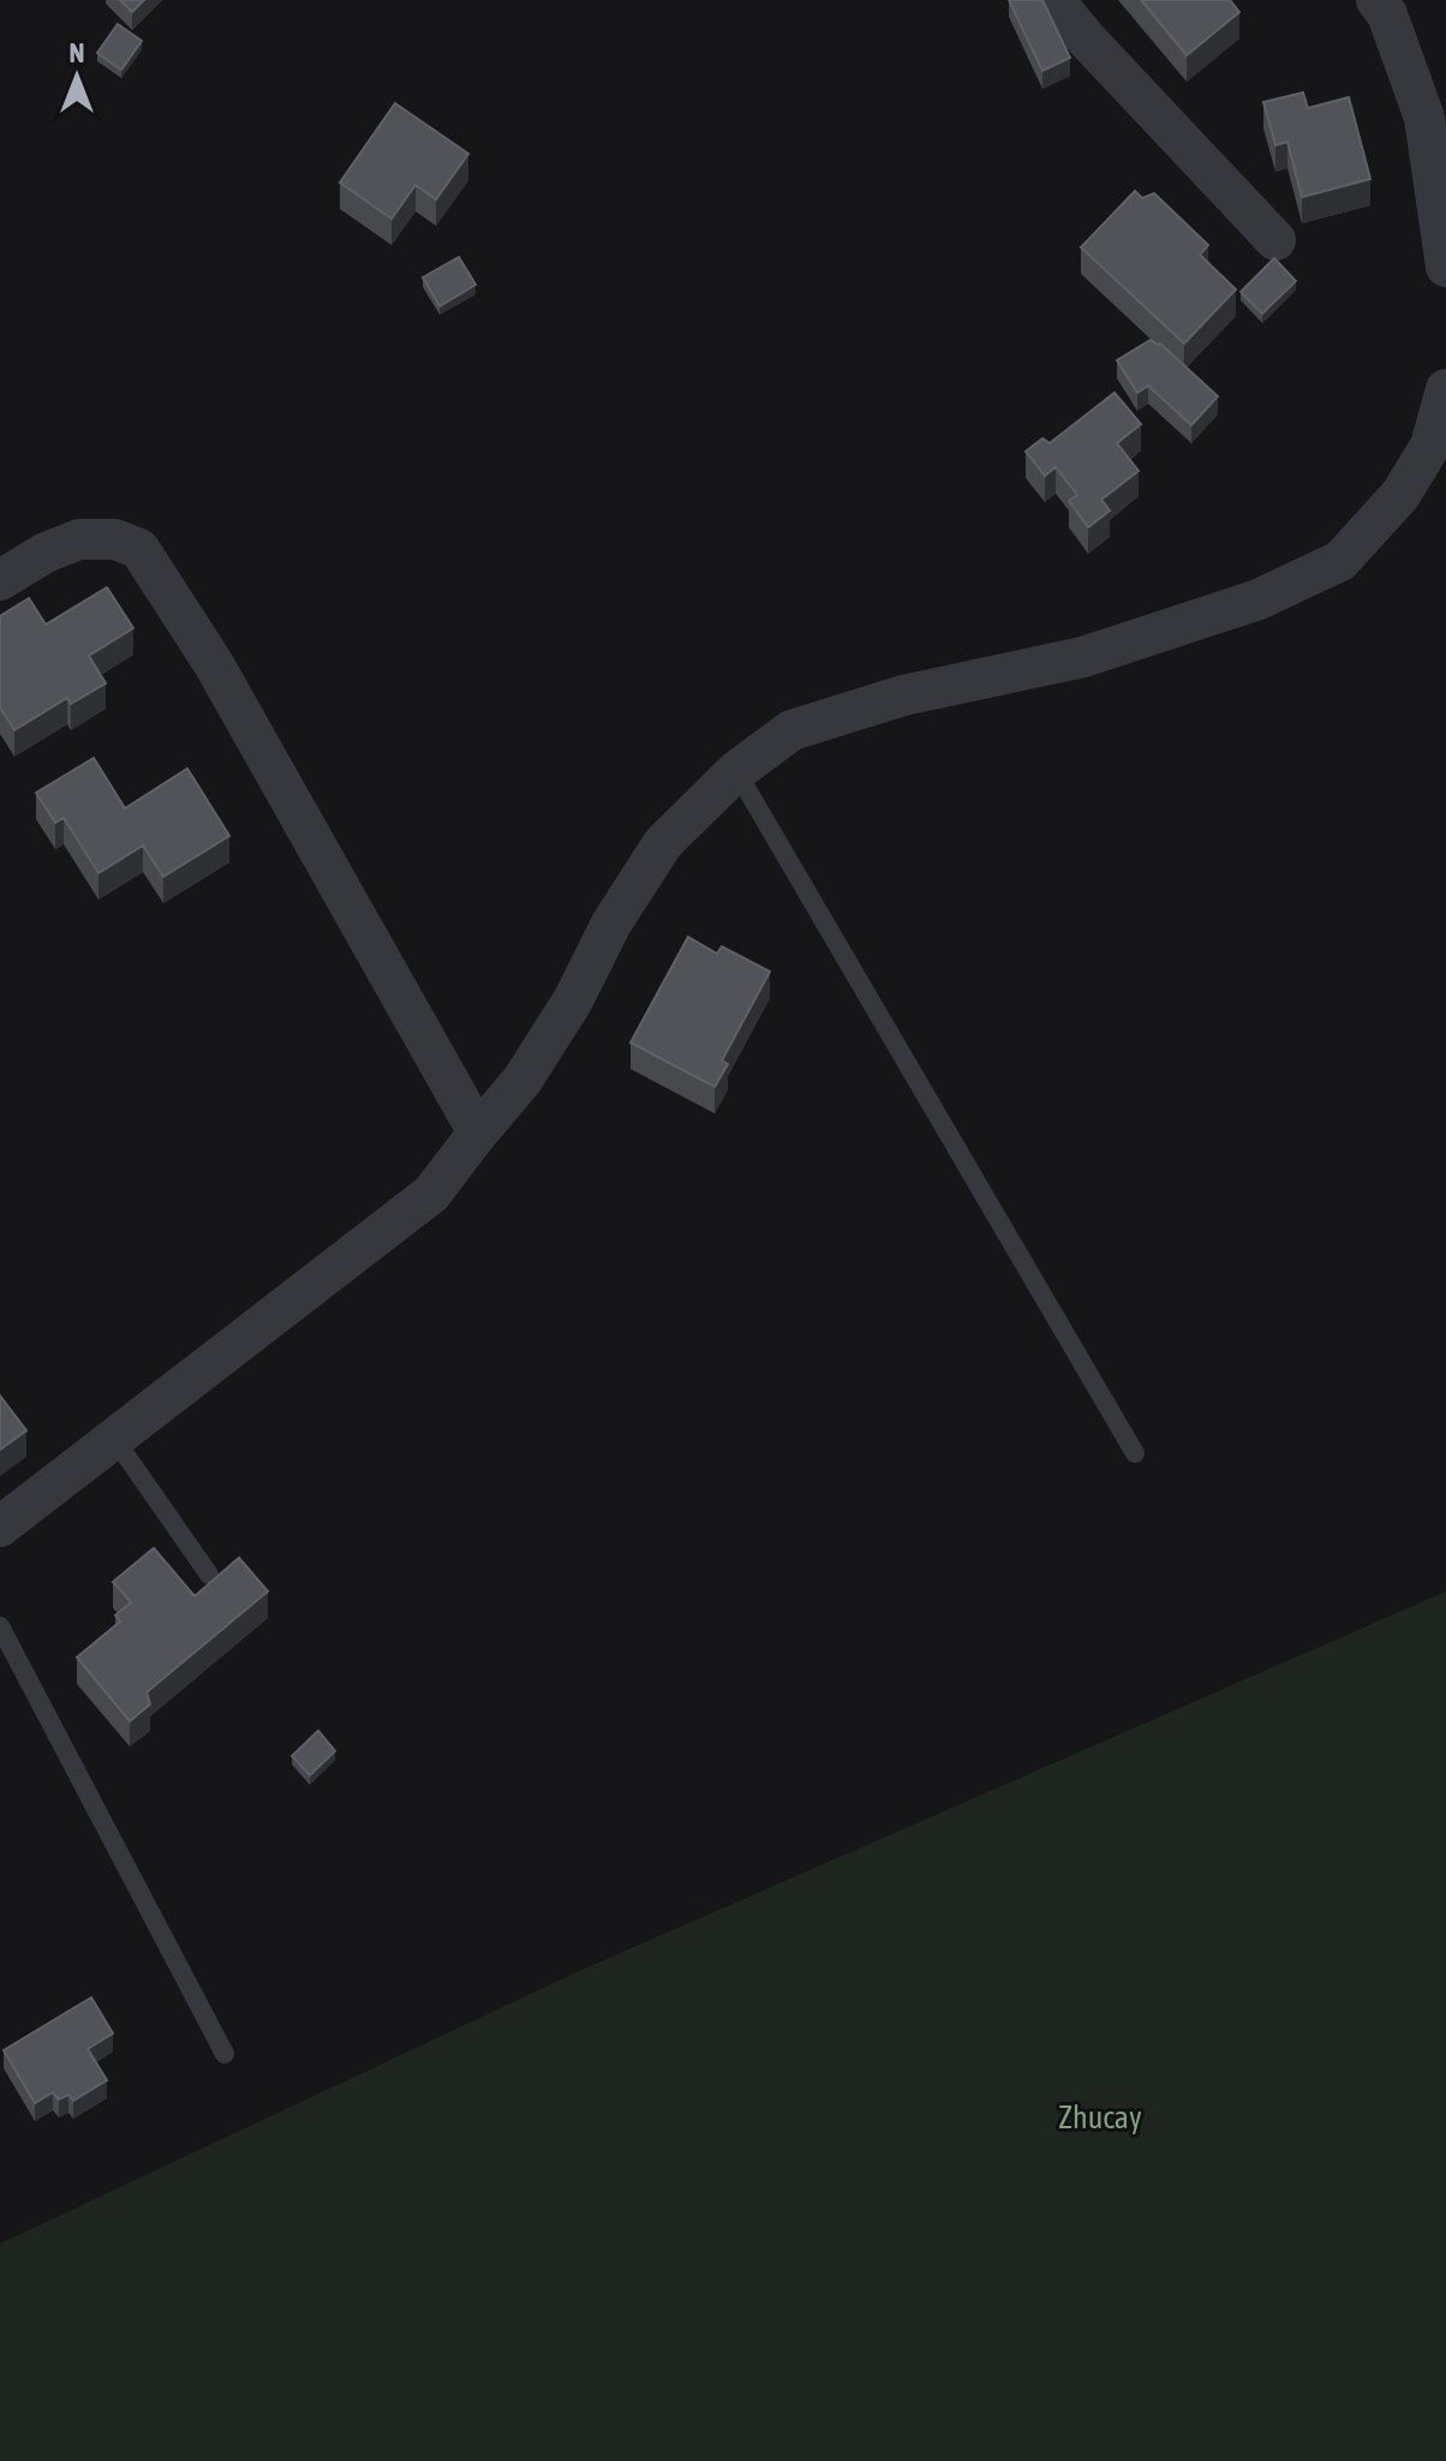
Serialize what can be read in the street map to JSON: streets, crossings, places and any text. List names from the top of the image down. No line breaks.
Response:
{"parks":["Zhucay"],"north":"top"}
